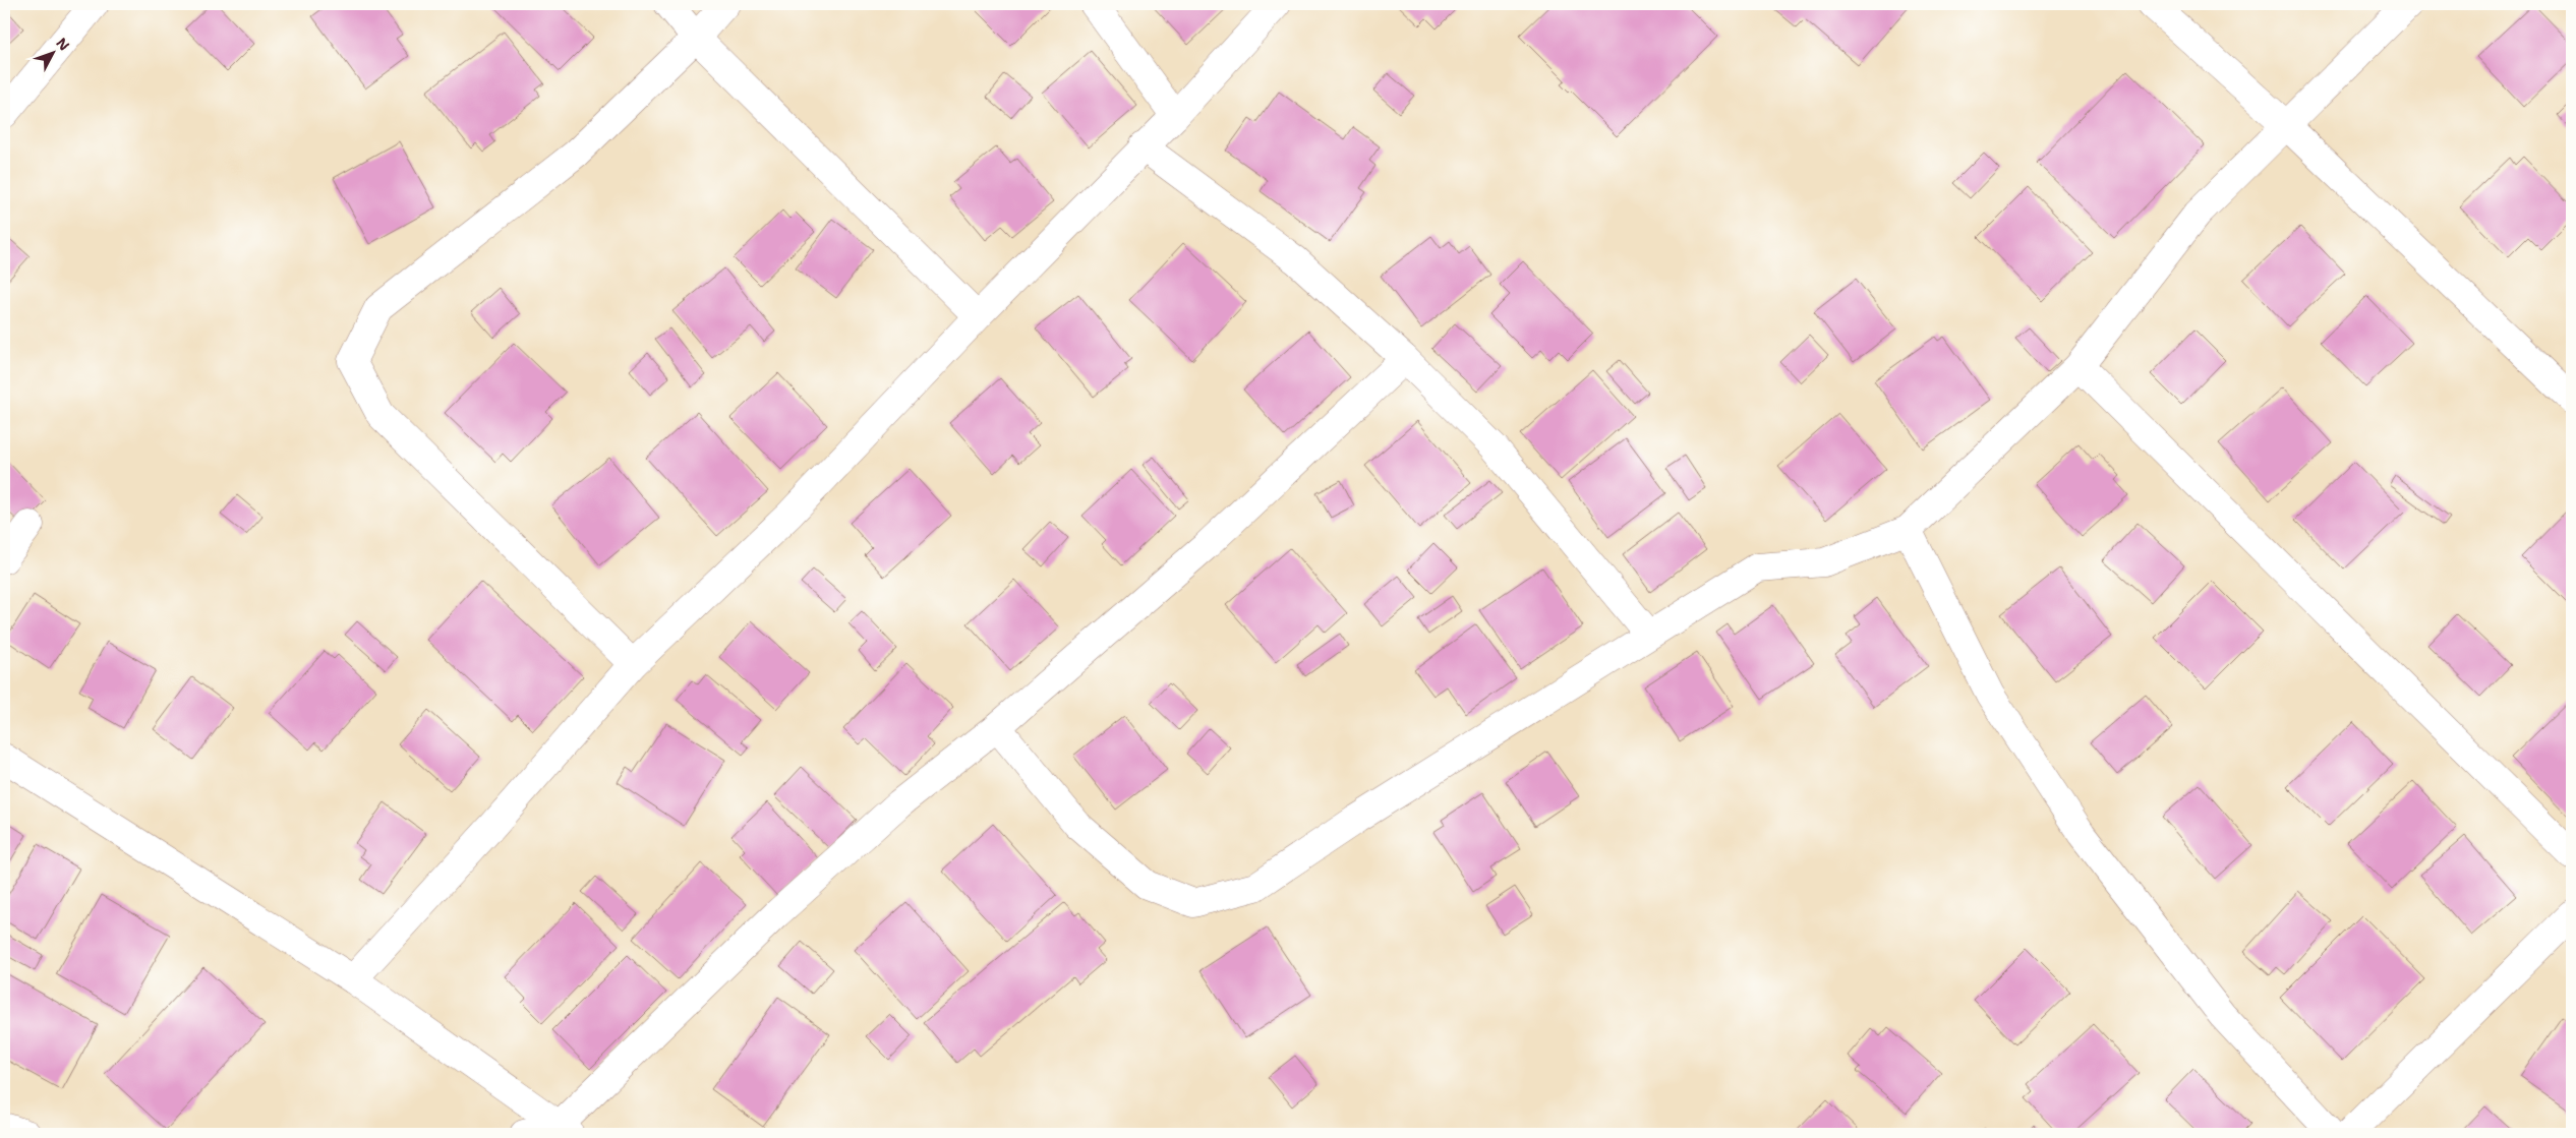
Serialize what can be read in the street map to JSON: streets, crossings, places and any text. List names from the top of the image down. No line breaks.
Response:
{"north":"top right"}
